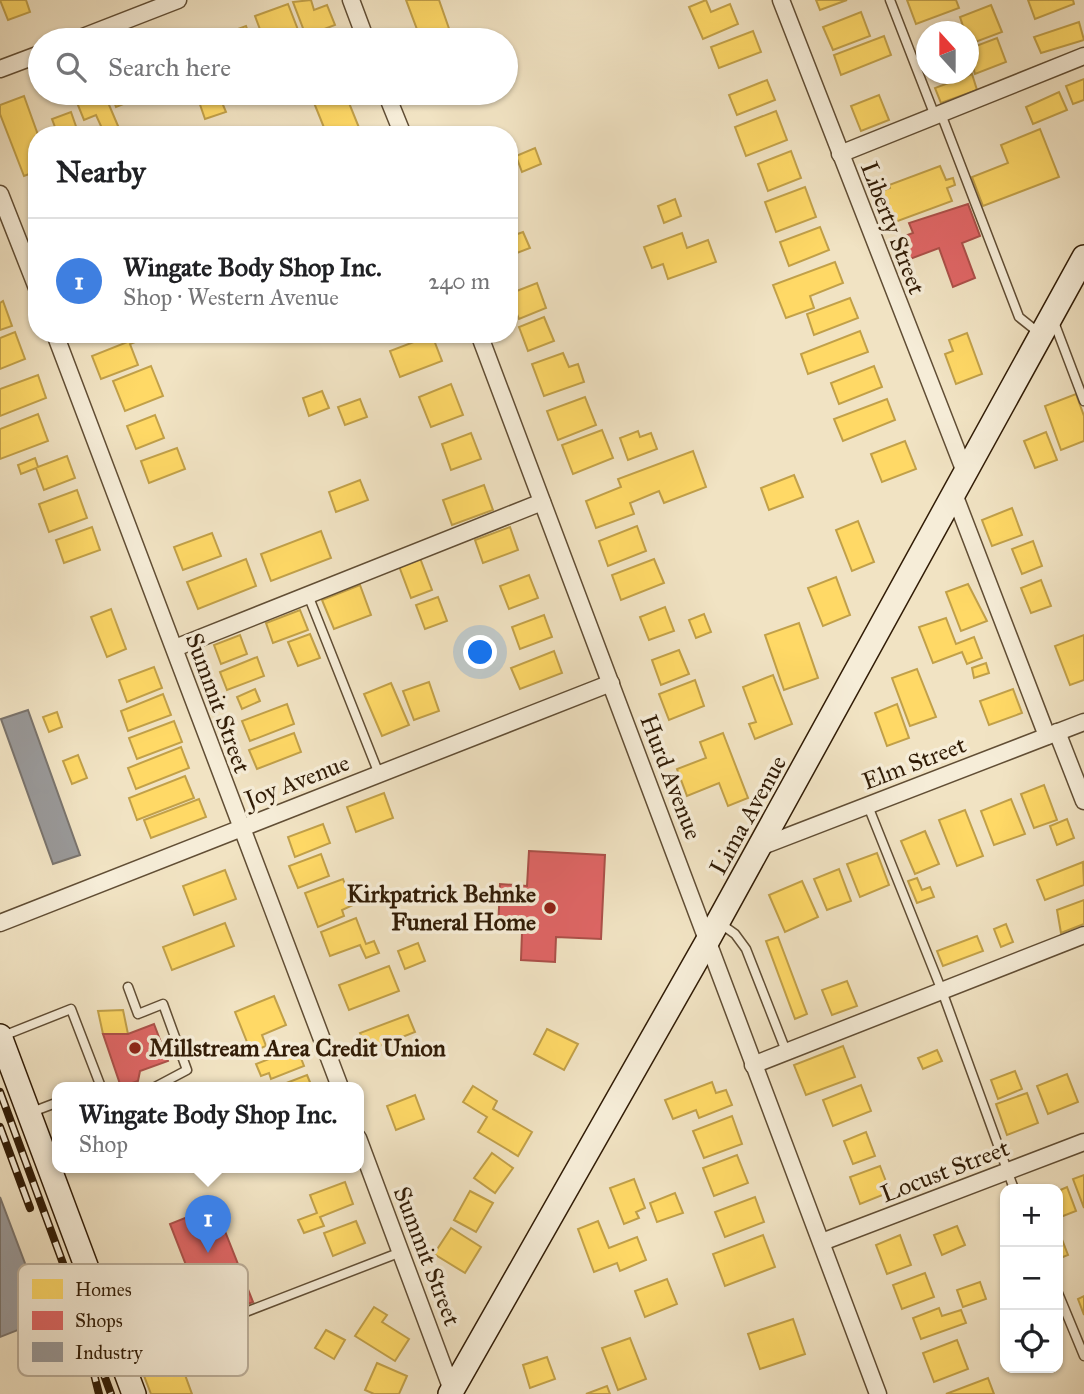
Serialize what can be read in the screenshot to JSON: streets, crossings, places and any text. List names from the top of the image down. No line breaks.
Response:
{"streets":{"main road":["Lima Avenue"],"street":["Liberty Street","Summit Street","Elm Street","Hurd Avenue","Joy Avenue","Locust Street"]},"crossings":[["Liberty Street","Lima Avenue"],["Summit Street","Joy Avenue"],["Summit Street","Lima Avenue"],["Elm Street","Lima Avenue"],["Hurd Avenue","Joy Avenue"],["Hurd Avenue","Lima Avenue"],["Hurd Avenue","Locust Street"]],"places":["Kirkpatrick Behnke Funeral Home","Millstream Area Credit Union"],"legend":["Homes","Shops","Industry"],"north":"top","page":{"search":"Search here","heading":"Nearby","list":[{"mark":"1","name":"Wingate Body Shop Inc.","note":"Shop · Western Avenue","value":"240 m"}],"popup":["Wingate Body Shop Inc.","Shop"],"map_buttons":["+","−"],"pins":"1"}}
